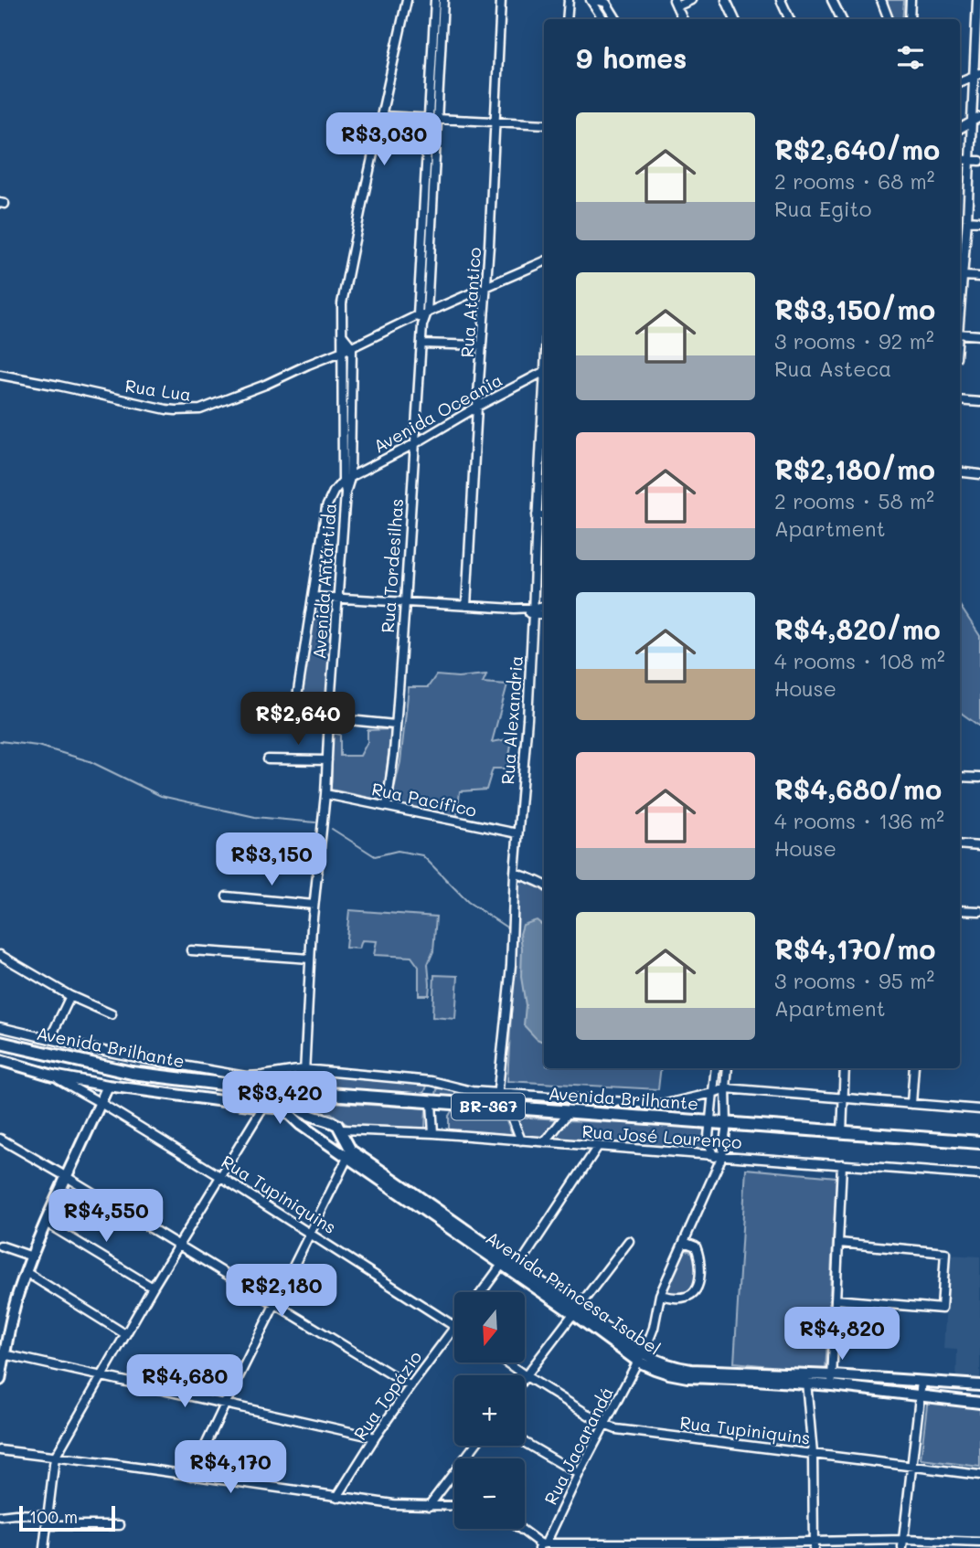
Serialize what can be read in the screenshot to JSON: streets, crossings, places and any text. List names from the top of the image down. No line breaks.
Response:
{"streets":{"main road":["Avenida Brilhante","BR-367","Rua Tupiniquins","Avenida Princesa Isabel"],"street":["Rua Atantico","Rua Lua","Avenida Oceania","Rua Tordesilhas","Avenida Antártida","Rua Alexandria","Rua Pacífico","Rua José Lourenço","Rua Topázio","Rua Jacarandá"]},"crossings":[["Rua Atantico","Rua Lua"],["Rua Atantico","Avenida Oceania"],["Rua Lua","Rua Tordesilhas"],["Rua Lua","Avenida Antártida"],["Avenida Oceania","Rua Tordesilhas"],["Avenida Oceania","Avenida Antártida"],["Rua Tordesilhas","Rua Pacífico"],["Avenida Antártida","Rua Pacífico"],["Avenida Antártida","Avenida Brilhante"],["Rua Alexandria","Rua Pacífico"],["Rua Alexandria","Avenida Brilhante"],["Avenida Brilhante","Rua Jacarandá"],["Rua José Lourenço","Avenida Princesa Isabel"],["Rua José Lourenço","Rua Jacarandá"],["Rua Tupiniquins","Rua Jacarandá"],["Avenida Princesa Isabel","Rua Jacarandá"]],"scale_bar":"100 m","north":"bottom","page":{"heading":"9 homes","list":[{"name":"R$2,640/mo","note":"2 rooms · 68 m² · Rua Egito"},{"name":"R$3,150/mo","note":"3 rooms · 92 m² · Rua Asteca"},{"name":"R$2,180/mo","note":"2 rooms · 58 m² · Apartment"},{"name":"R$4,820/mo","note":"4 rooms · 108 m² · House"},{"name":"R$4,680/mo","note":"4 rooms · 136 m² · House"},{"name":"R$4,170/mo","note":"3 rooms · 95 m² · Apartment"}],"price":["R$3,030","R$2,640","R$3,150","R$3,420","R$4,550","R$2,180","R$4,820","R$4,680","R$4,170"],"map_buttons":["+","−"],"scale":"100 m"}}
